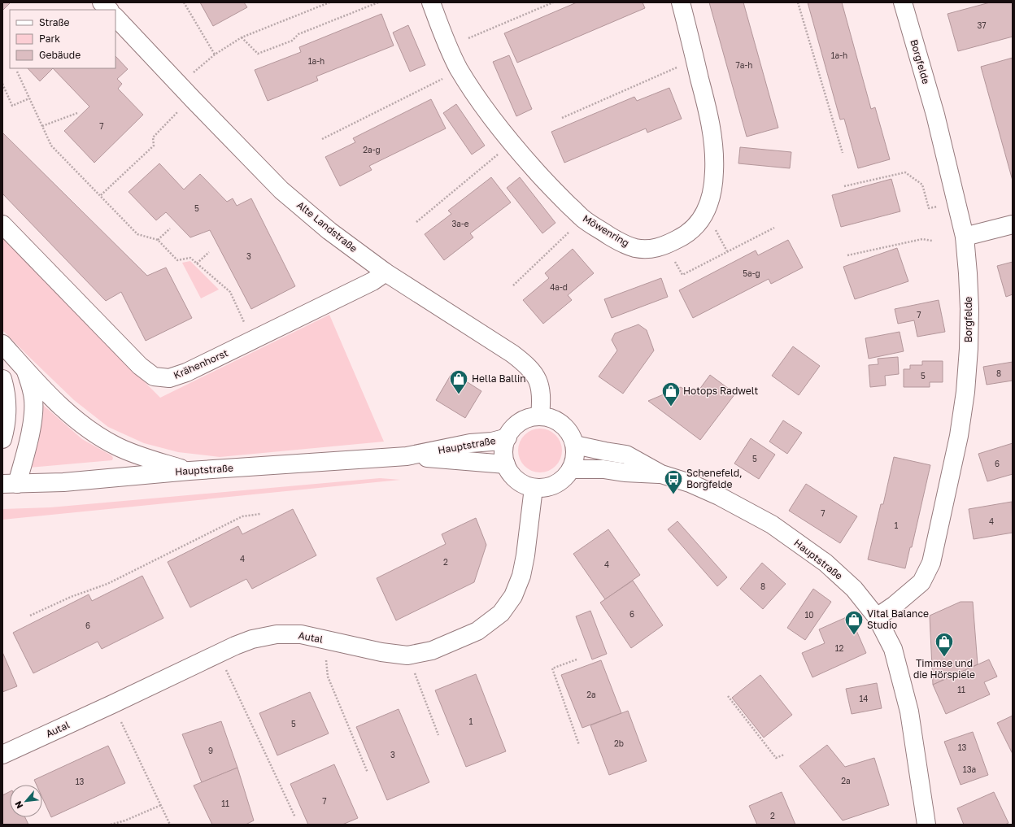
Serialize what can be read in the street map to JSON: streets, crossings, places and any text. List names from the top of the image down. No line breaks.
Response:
{"streets":{"main road":["Borgfelde","Alte Landstraße","Möwenring","Krähenhorst","Hauptstraße","Autal"]},"crossings":[["Borgfelde","Hauptstraße"],["Alte Landstraße","Krähenhorst"],["Alte Landstraße","Hauptstraße"],["Alte Landstraße","Autal"],["Hauptstraße","Autal"]],"places":{"shop":["Hella Ballin","Hotops Radwelt","Vital Balance Studio","Timmse und die Hörspiele"],"bus stop":["Schenefeld, Borgfelde"]},"house_numbers":["37","1a-h","1a-h","7a-h","7","2a-g","5","3a-e","3","5a-g","4a-d","7","8","5","5","6","7","4","1","4","2","4","8","6","10","6","12","11","2a","14","1","5","2b","13","9","3","13a","2a","13","7","11","2"],"legend":["Straße","Park","Gebäude"],"north":"bottom left"}
